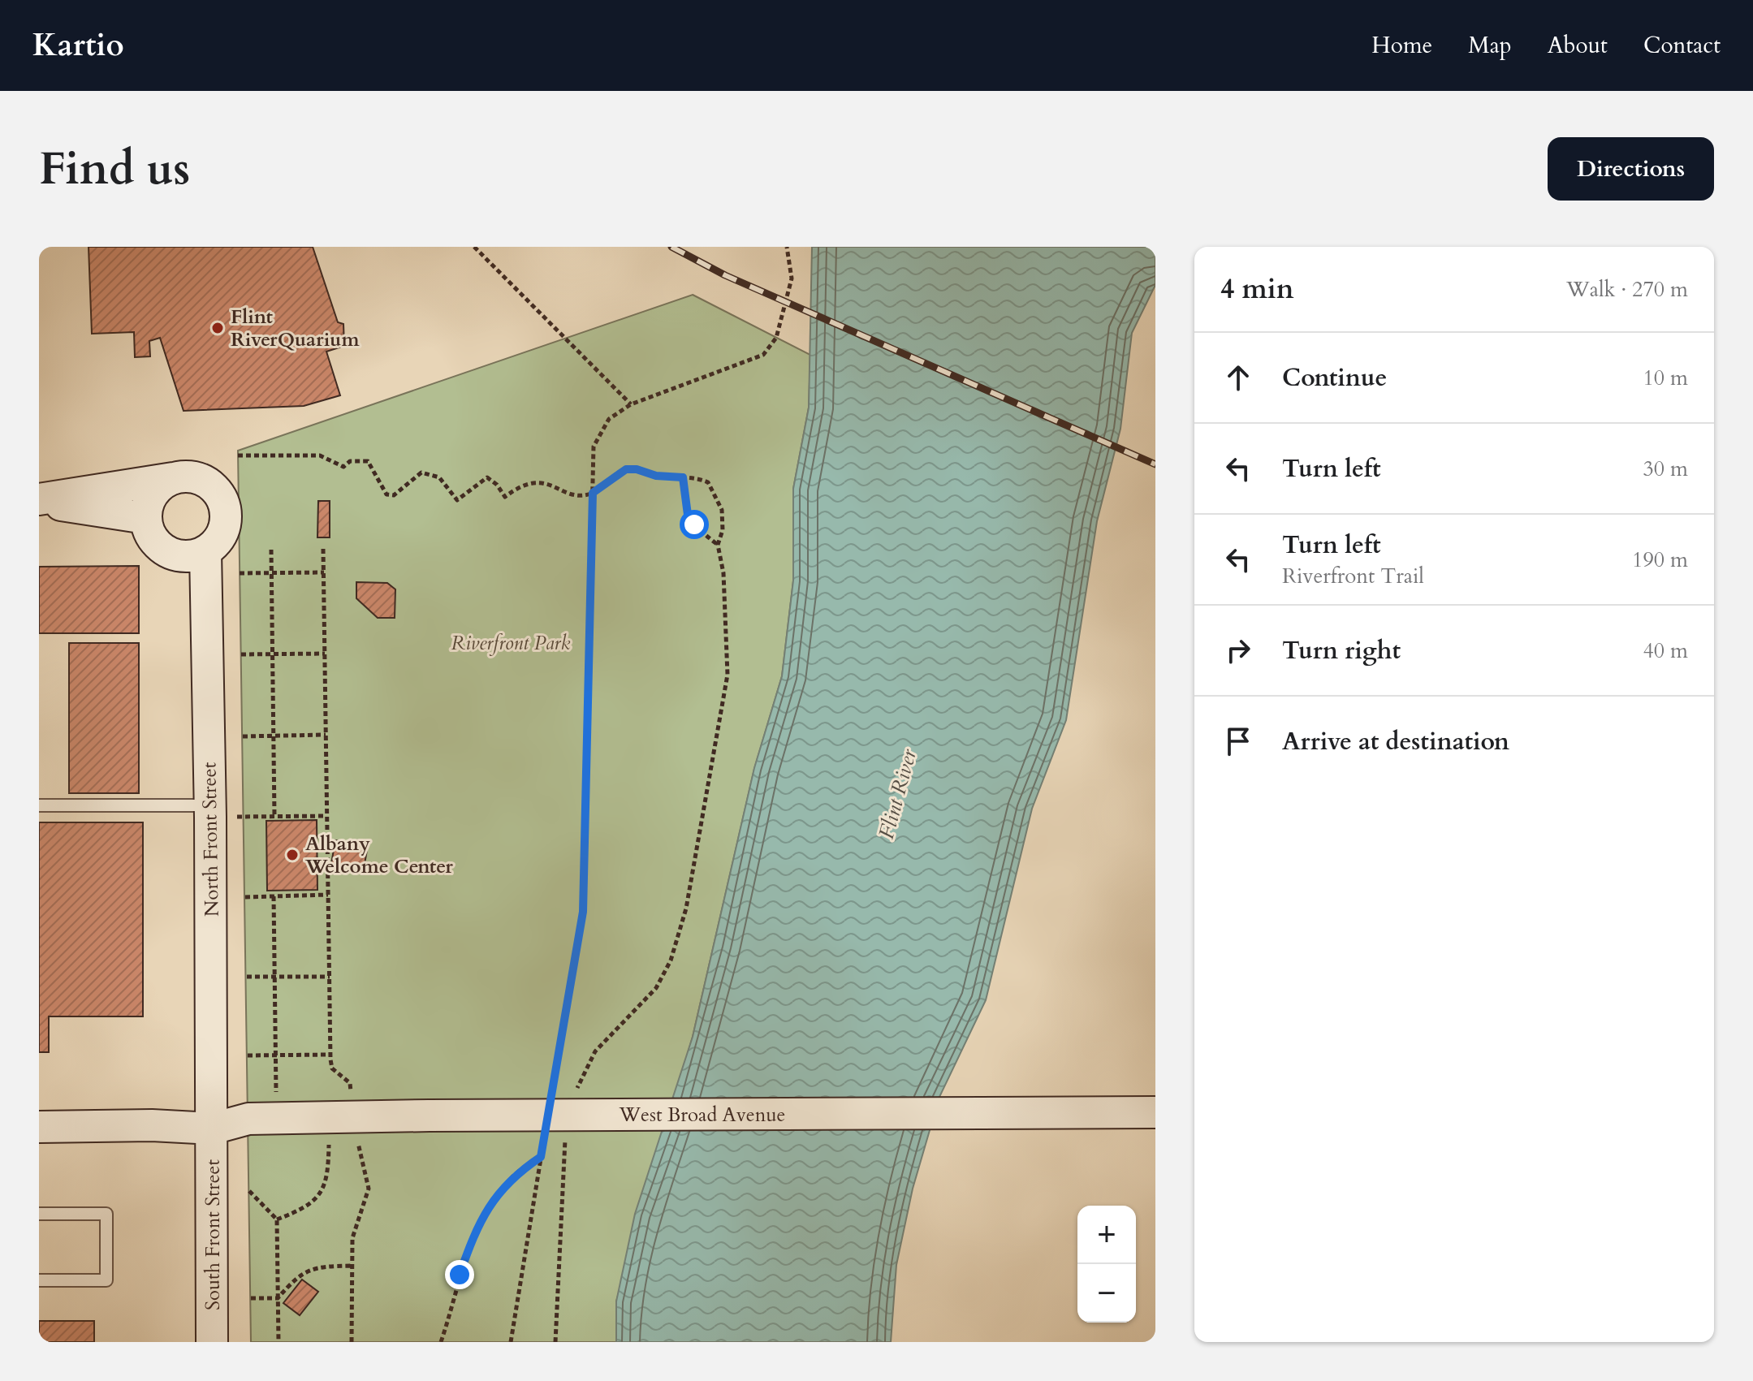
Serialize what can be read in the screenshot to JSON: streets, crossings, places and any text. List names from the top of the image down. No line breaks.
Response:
{"streets":{"main road":["North Front Street","West Broad Avenue","South Front Street"]},"crossings":[["North Front Street","West Broad Avenue"],["North Front Street","South Front Street"],["West Broad Avenue","South Front Street"]],"water":["Flint River"],"parks":["Riverfront Park"],"places":["Flint RiverQuarium","Albany Welcome Center"],"page":{"header":"Kartio","nav":["Home","Map","About","Contact"],"buttons":"Directions","title":"Find us","heading":["4 min","Walk · 270 m"],"list":[["Continue","10 m"],["Turn left","30 m"],["Turn left","Riverfront Trail","190 m"],["Turn right","40 m"],"Arrive at destination"],"map_buttons":["+","−"]}}
